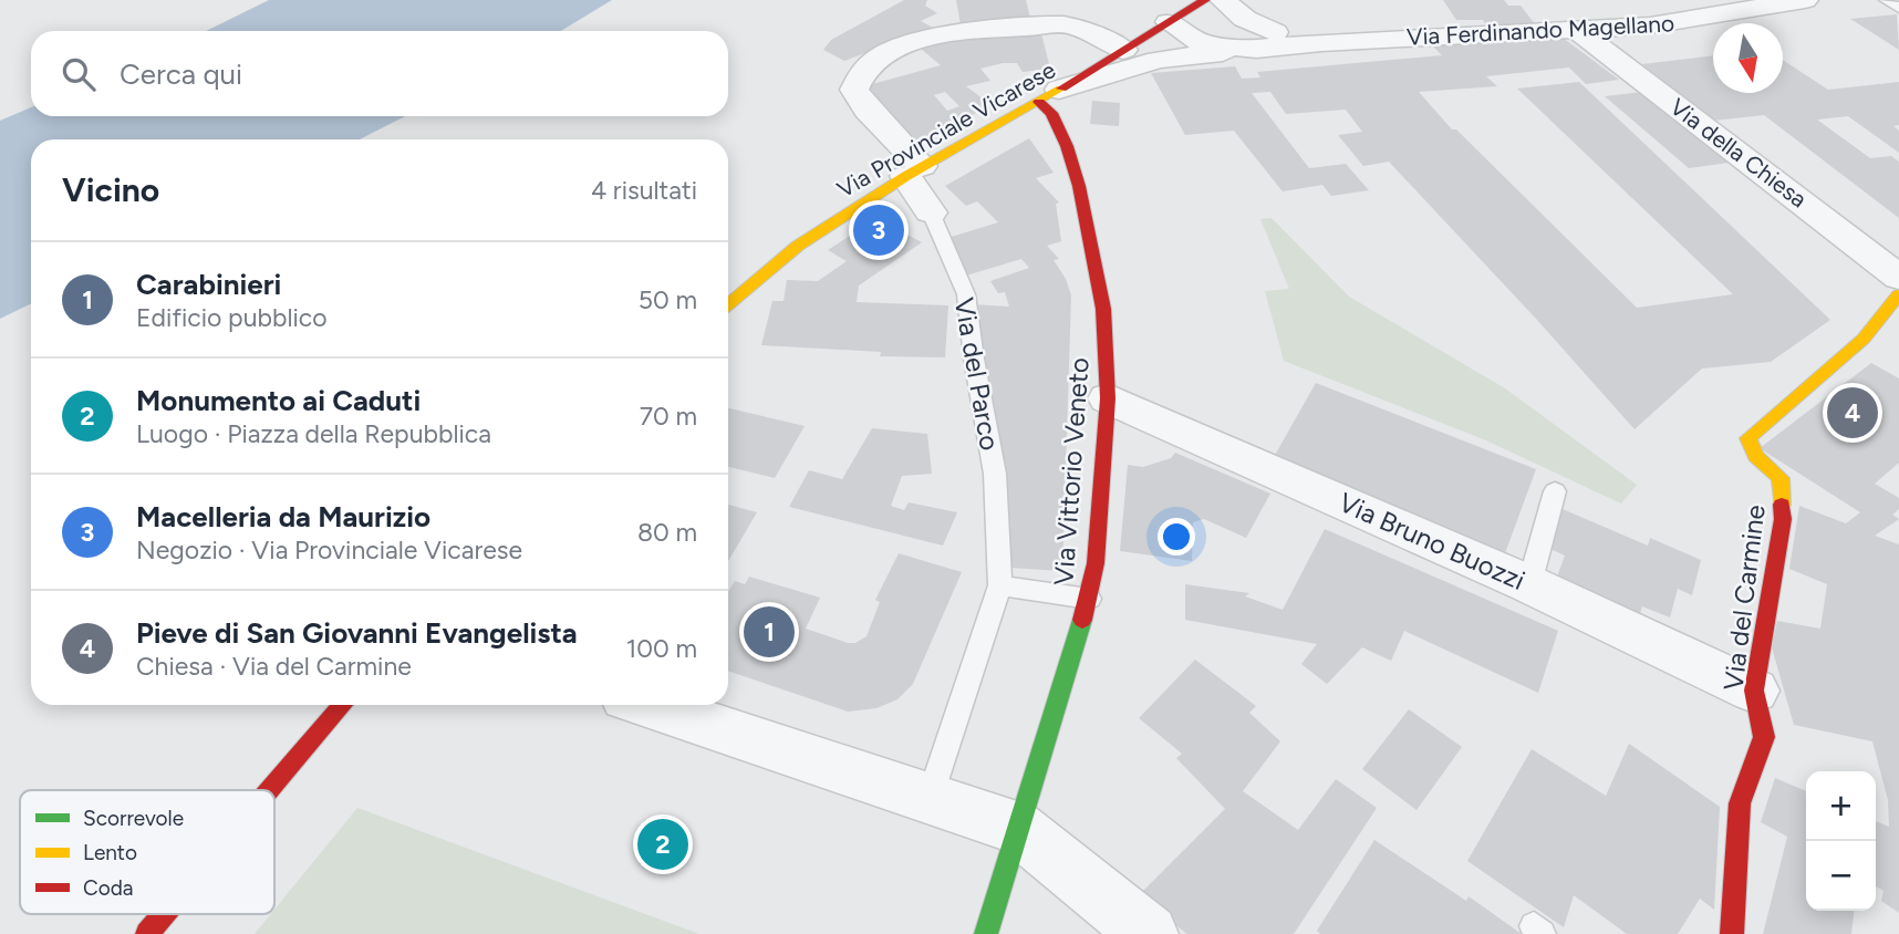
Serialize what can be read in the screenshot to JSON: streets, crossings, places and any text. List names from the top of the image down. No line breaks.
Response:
{"streets":{"street":["Via Ferdinando Magellano","Via Provinciale Vicarese","Via della Chiesa","Via del Parco","Via Vittorio Veneto","Via Bruno Buozzi","Via del Carmine"]},"crossings":[["Via Ferdinando Magellano","Via della Chiesa"],["Via Provinciale Vicarese","Via del Parco"],["Via Provinciale Vicarese","Via Vittorio Veneto"],["Via Vittorio Veneto","Via Bruno Buozzi"],["Via Bruno Buozzi","Via del Carmine"]],"legend":["Scorrevole","Lento","Coda"],"north":"bottom","page":{"search":"Cerca qui","heading":["Vicino","4 risultati"],"pins":["3","4","1","2"],"list":[{"mark":"1","name":"Carabinieri","note":"Edificio pubblico","value":"50 m"},{"mark":"2","name":"Monumento ai Caduti","note":"Luogo · Piazza della Repubblica","value":"70 m"},{"mark":"3","name":"Macelleria da Maurizio","note":"Negozio · Via Provinciale Vicarese","value":"80 m"},{"mark":"4","name":"Pieve di San Giovanni Evangelista","note":"Chiesa · Via del Carmine","value":"100 m"}],"map_buttons":["+","−"]}}
